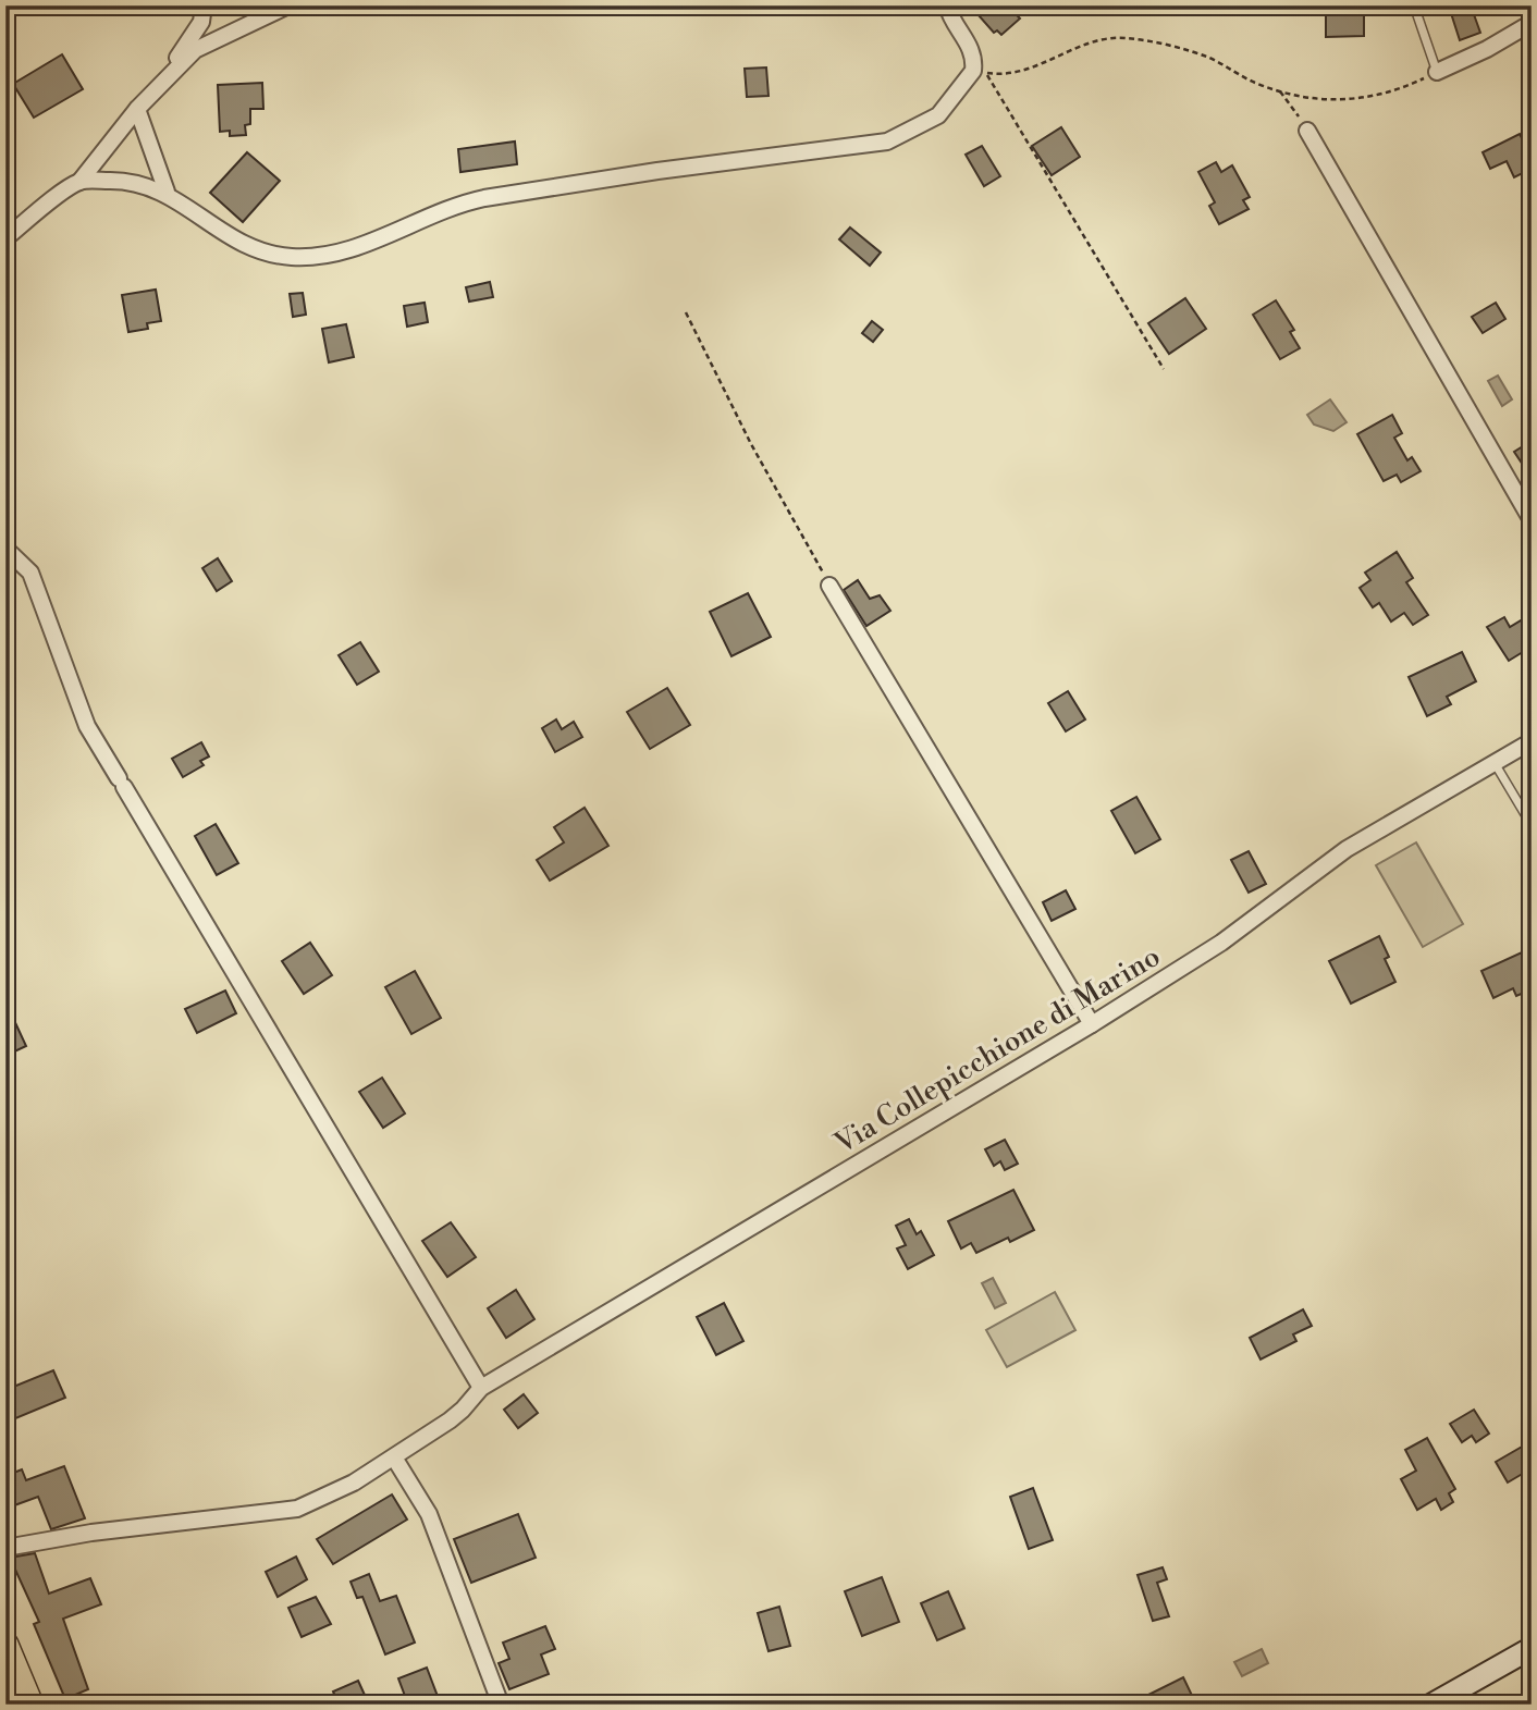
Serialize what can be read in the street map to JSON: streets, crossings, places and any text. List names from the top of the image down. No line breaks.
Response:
{"streets":{"street":["Via Collepicchione di Marino"]}}
